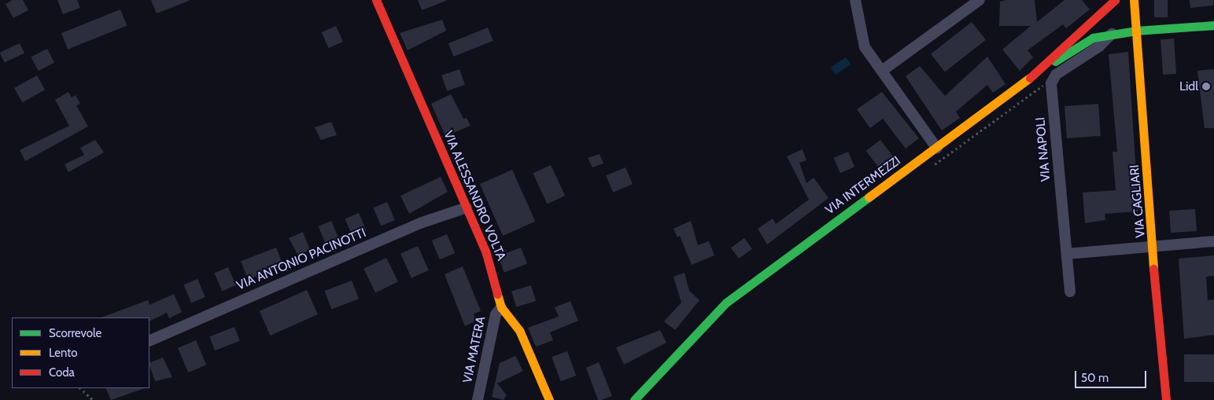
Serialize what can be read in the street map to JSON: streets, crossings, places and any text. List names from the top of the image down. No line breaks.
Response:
{"streets":{"street":["VIA NAPOLI","VIA INTERMEZZI","VIA ALESSANDRO VOLTA","VIA CAGLIARI","VIA ANTONIO PACINOTTI","VIA MATERA"]},"crossings":[["VIA ALESSANDRO VOLTA","VIA ANTONIO PACINOTTI"],["VIA ALESSANDRO VOLTA","VIA MATERA"]],"places":["Lidl"],"legend":["Scorrevole","Lento","Coda"],"scale_bar":"50 m"}
